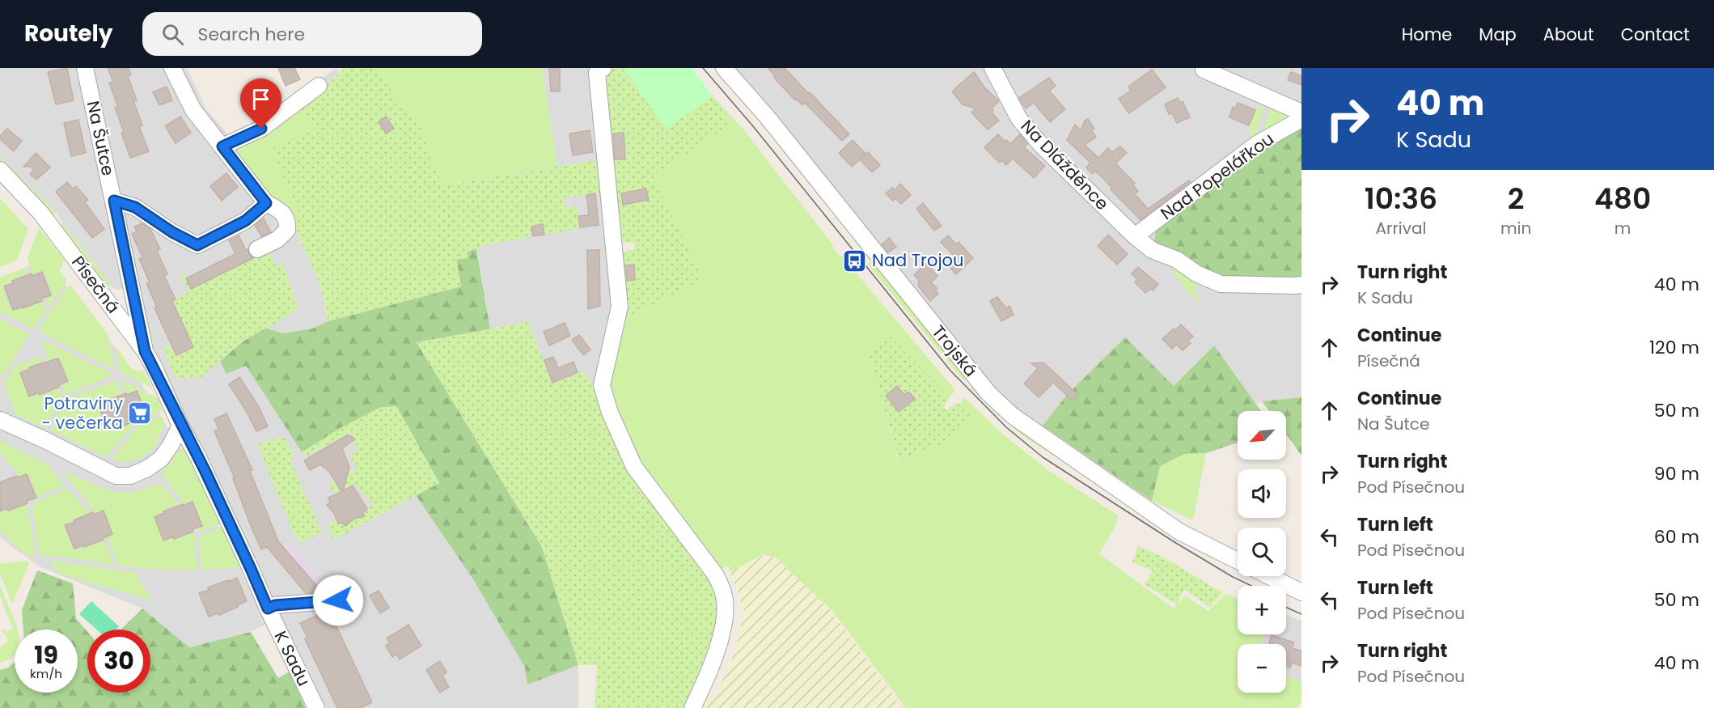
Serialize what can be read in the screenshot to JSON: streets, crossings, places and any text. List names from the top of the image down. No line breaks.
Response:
{"streets":{"street":["Na Šutce","Na Dlážděnce","Nad Popelářkou","Písečná","Trojská","K Sadu"]},"crossings":[["Na Šutce","Písečná"],["Na Dlážděnce","Nad Popelářkou"],["Písečná","K Sadu"]],"places":{"bus stop":["Nad Trojou"],"supermarket":["Potraviny - večerka"]},"north":"bottom left","page":{"header":"Routely","search":"Search here","nav":["Home","Map","About","Contact"],"turn":["40 m","K Sadu"],"eta":["10:36","Arrival","2","min","480","m"],"list":[{"name":"Turn right","note":"K Sadu","value":"40 m"},{"name":"Continue","note":"Písečná","value":"120 m"},{"name":"Continue","note":"Na Šutce","value":"50 m"},{"name":"Turn right","note":"Pod Písečnou","value":"90 m"},{"name":"Turn left","note":"Pod Písečnou","value":"60 m"},{"name":"Turn left","note":"Pod Písečnou","value":"50 m"},{"name":"Turn right","note":"Pod Písečnou","value":"40 m"}],"map_buttons":["+","−"],"speed":"19 km/h","limit":"30"}}
